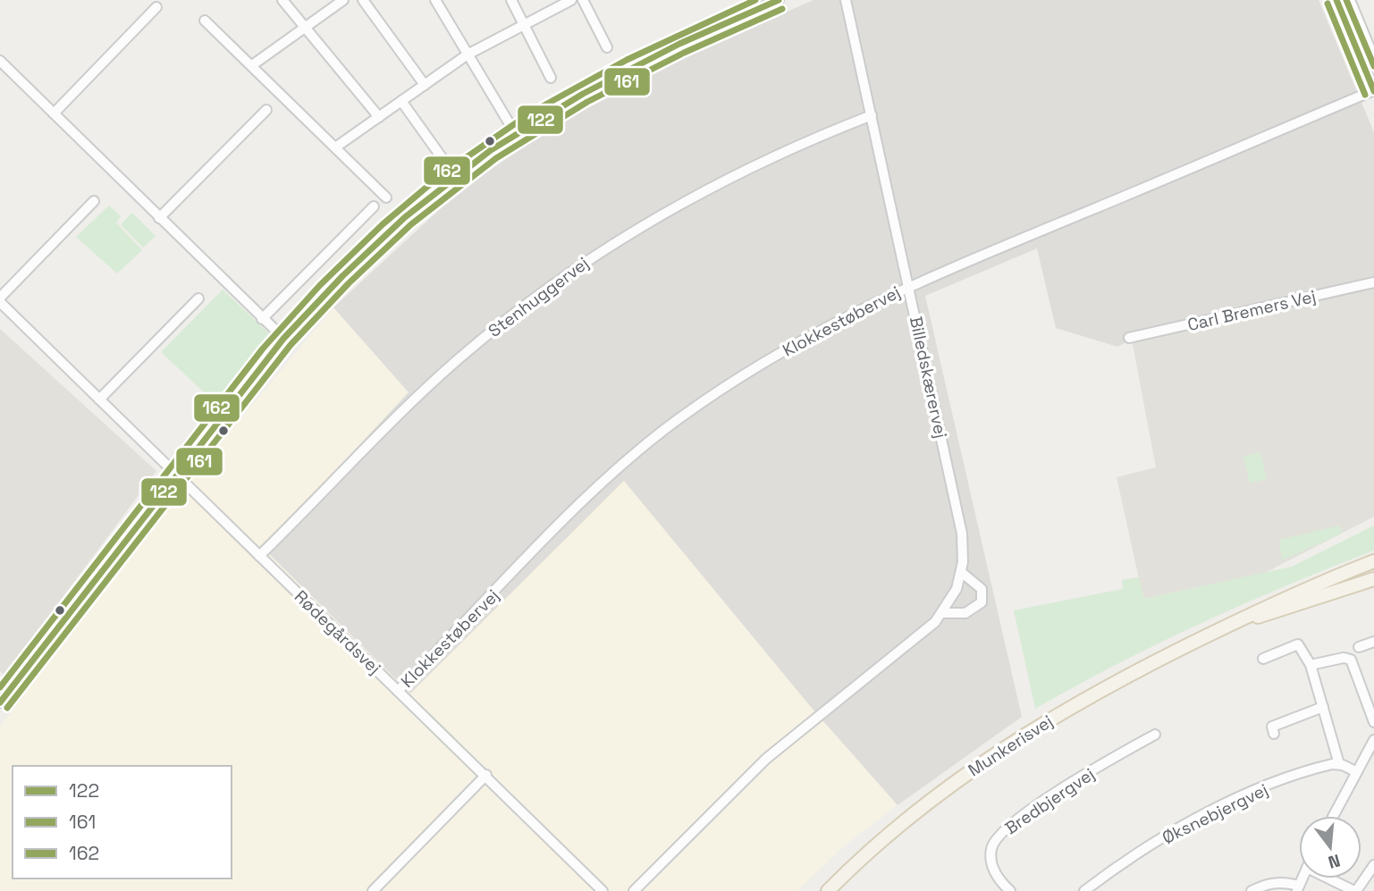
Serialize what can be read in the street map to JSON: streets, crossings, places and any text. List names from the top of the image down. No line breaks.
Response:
{"streets":{"main road":["Munkerisvej"],"street":["Stenhuggervej","Carl Bremers Vej","Klokkestøbervej","Billedskærervej","Rødegårdsvej","Bredbjergvej","Øksnebjergvej"]},"crossings":[["Stenhuggervej","Billedskærervej"],["Stenhuggervej","Rødegårdsvej"],["Klokkestøbervej","Billedskærervej"],["Klokkestøbervej","Rødegårdsvej"]],"lines":["transit line 122","transit line 162","transit line 161"],"legend":["122","161","162"],"north":"bottom"}
